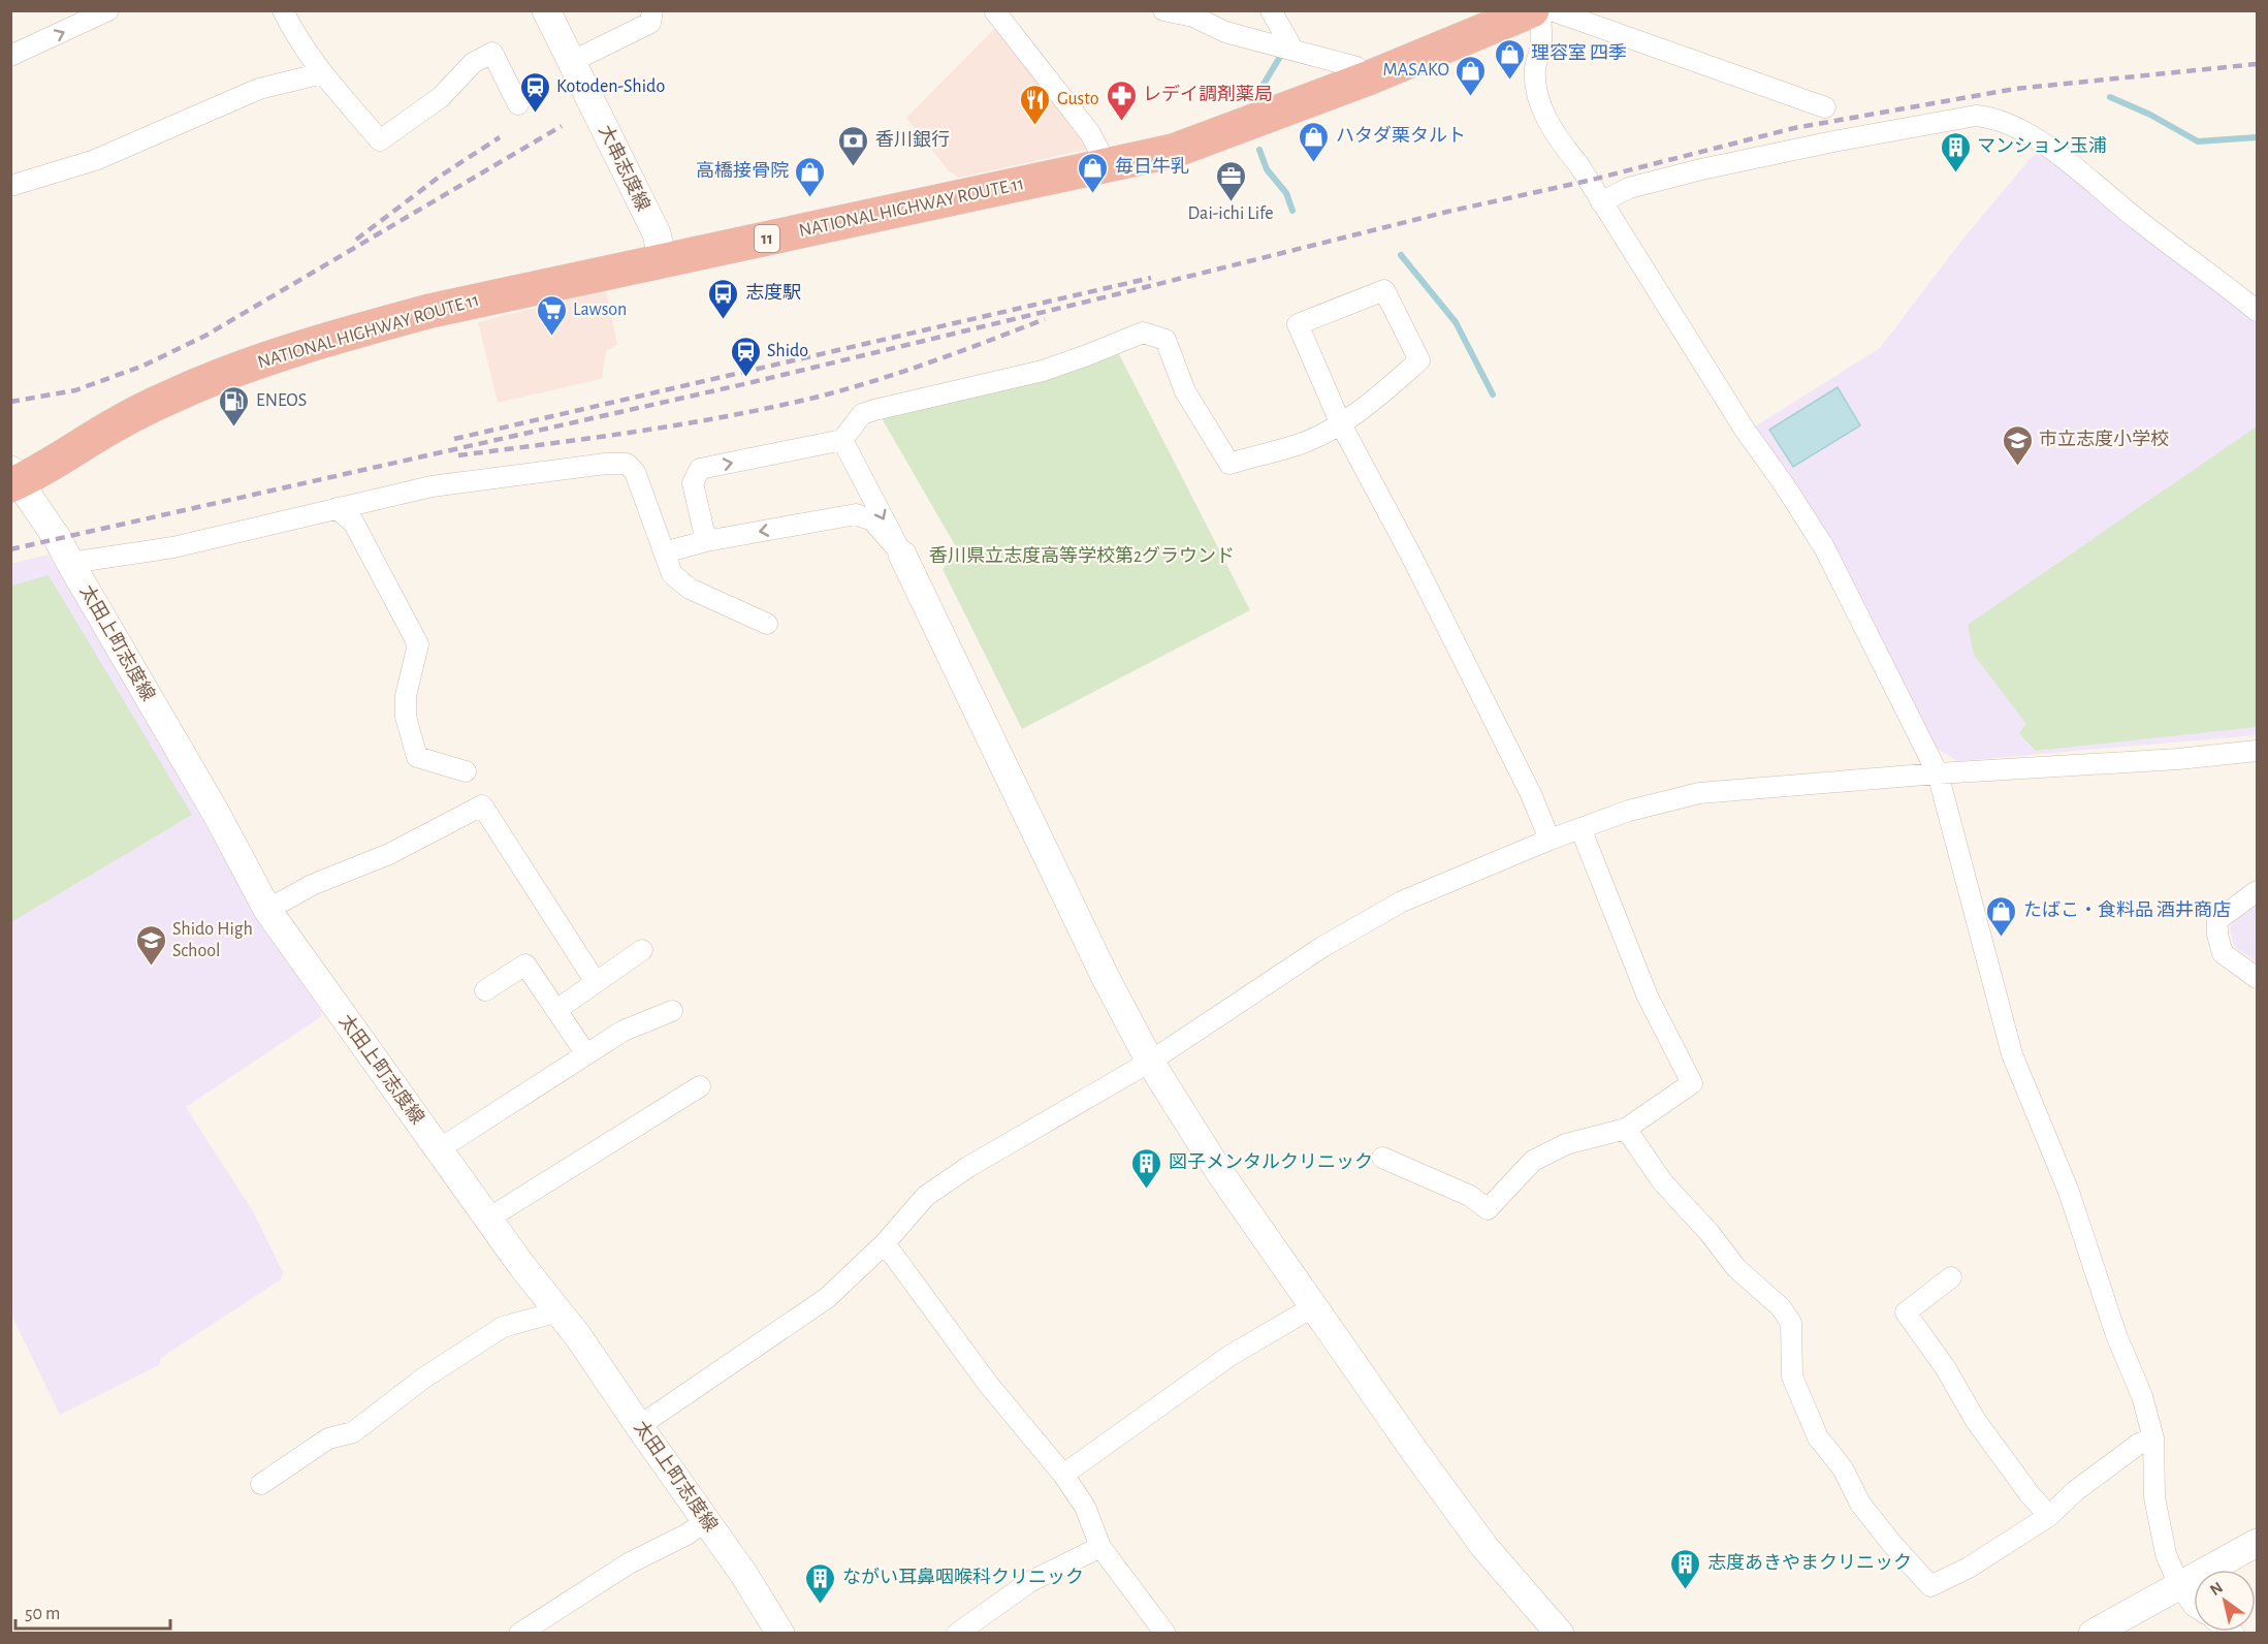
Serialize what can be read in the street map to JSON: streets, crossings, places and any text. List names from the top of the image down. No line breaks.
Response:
{"streets":{"highway":["NATIONAL HIGHWAY ROUTE 11","11"],"main road":["大串志度線","太田上町志度線"]},"crossings":[["大串志度線","NATIONAL HIGHWAY ROUTE 11"],["NATIONAL HIGHWAY ROUTE 11","太田上町志度線"]],"parks":["香川県立志度高等学校第2グラウンド"],"places":{"shop":["理容室 四季","MASAKO","ハタダ栗タルト","毎日牛乳","高橋接骨院","たばこ・食料品 酒井商店"],"station":["Kotoden-Shido","Shido"],"pharmacy":["レデイ調剤薬局"],"restaurant":["Gusto"],"bank":["香川銀行"],"building":["マンション玉浦","図子メンタルクリニック","志度あきやまクリニック","ながい耳鼻咽喉科クリニック"],"office":["Dai-ichi Life"],"bus stop":["志度駅"],"supermarket":["Lawson"],"fuel station":["ENEOS"],"school or university":["市立志度小学校","Shido High School"]},"scale_bar":"50 m","north":"top left"}
